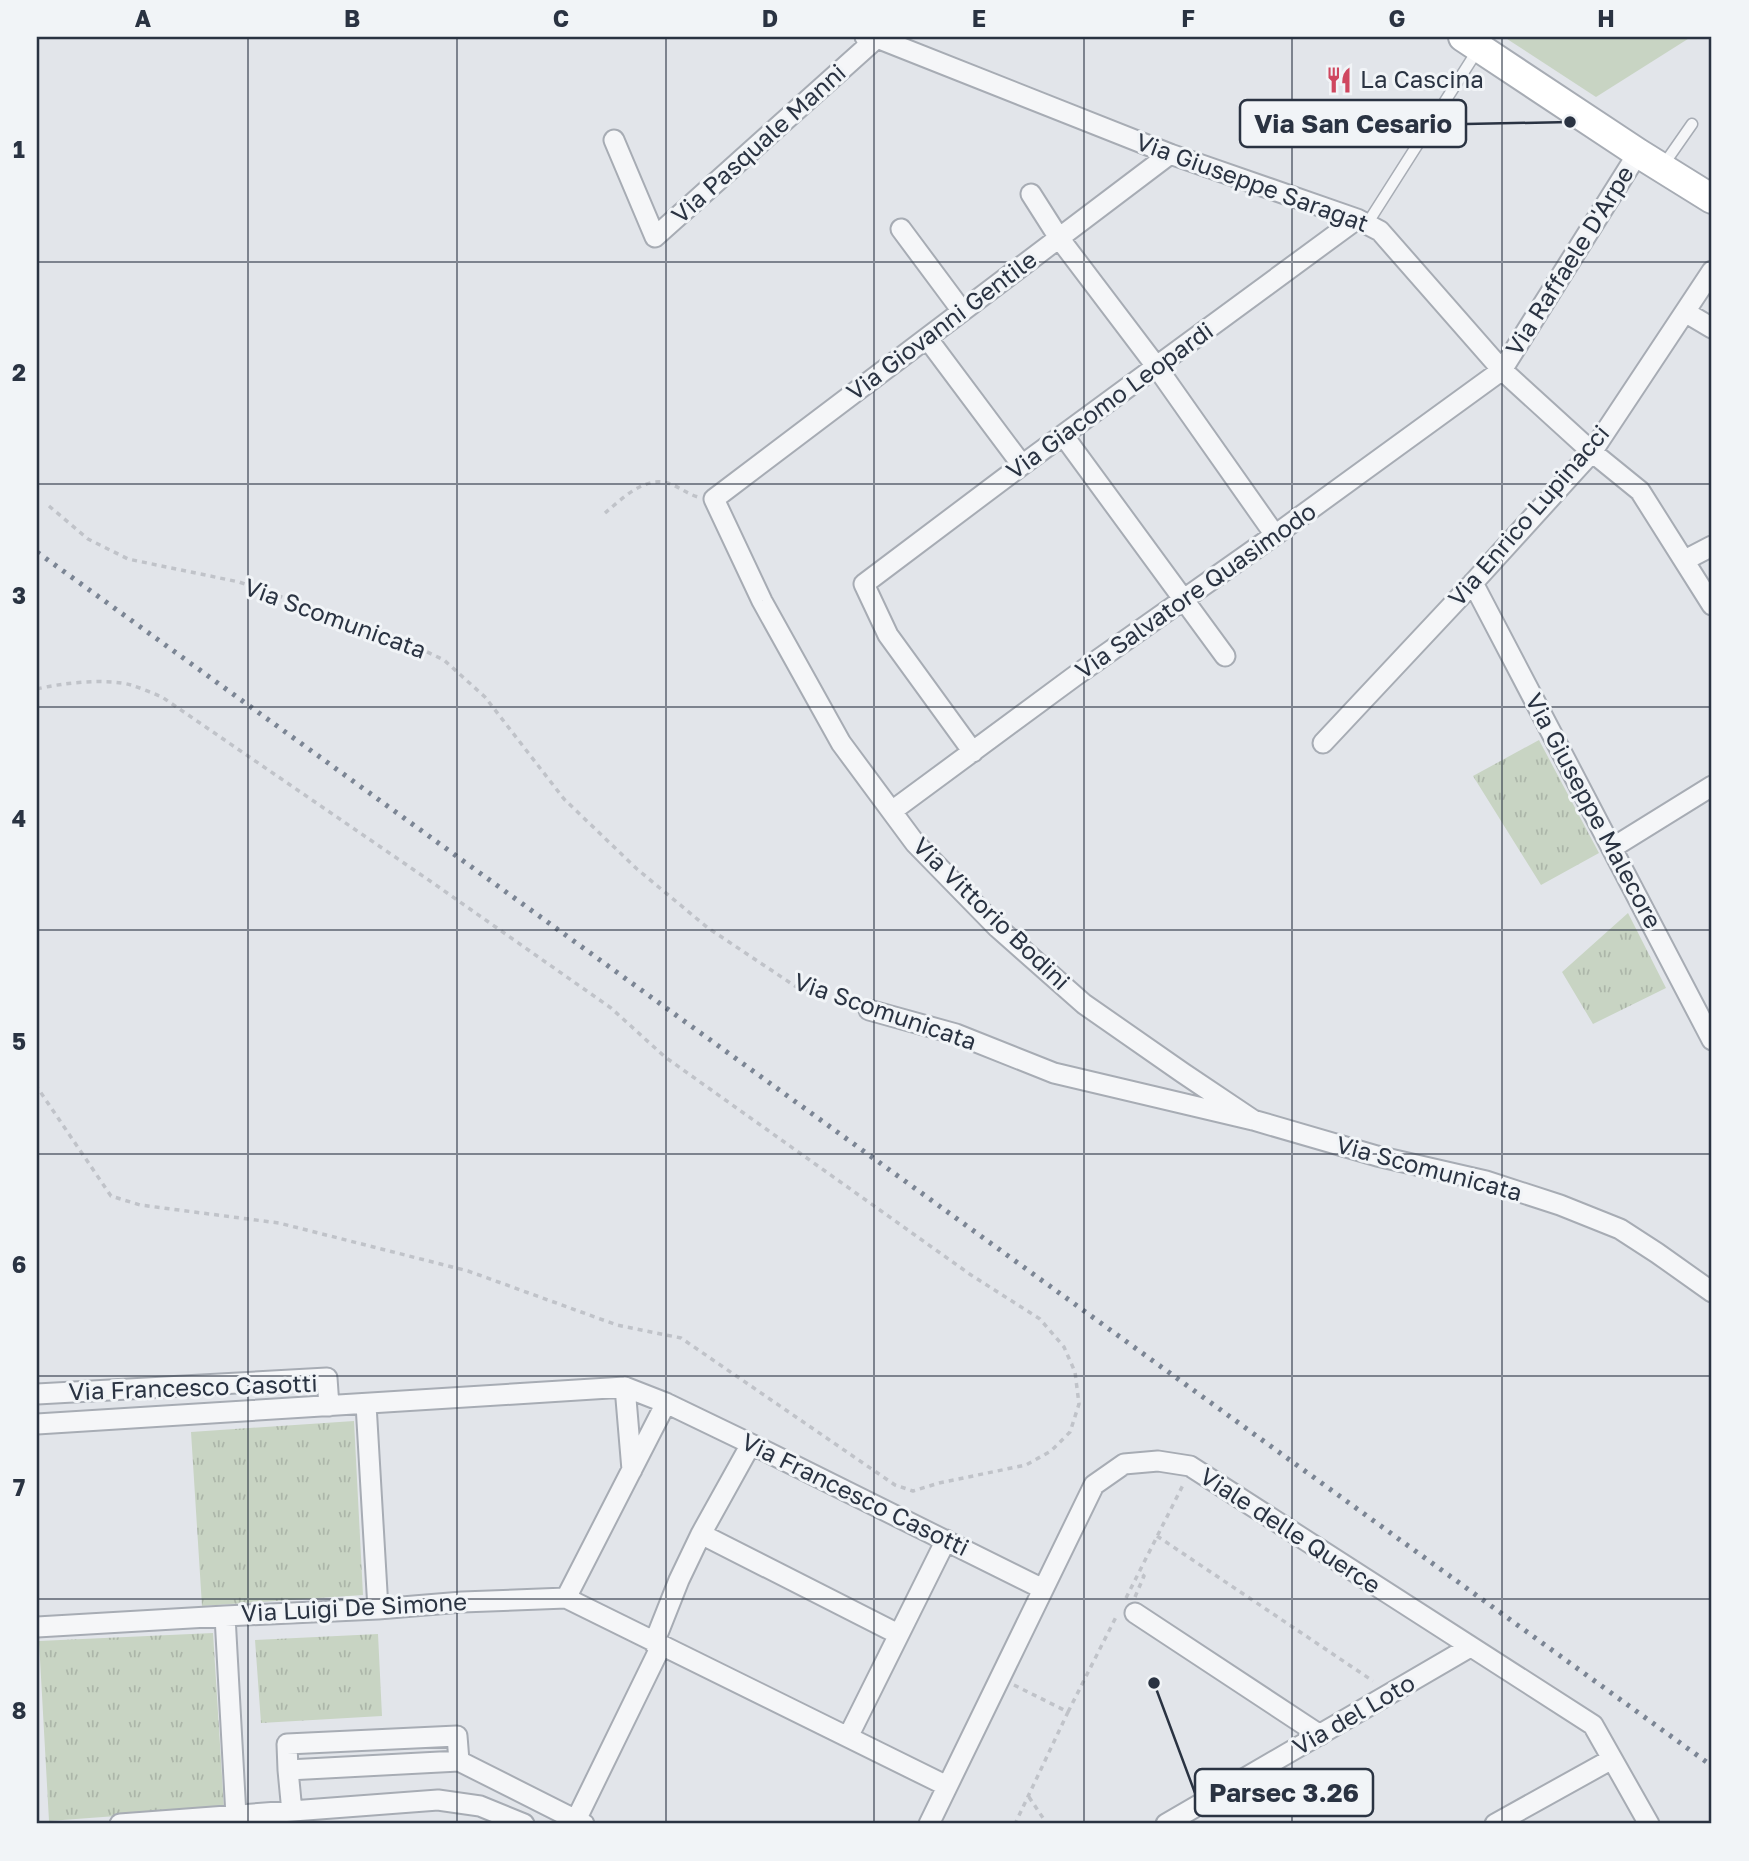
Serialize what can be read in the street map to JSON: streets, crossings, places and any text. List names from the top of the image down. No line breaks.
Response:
{"streets":{"street":["Via Pasquale Manni","Via Giuseppe Saragat","Via Raffaele D'Arpe","Via Giovanni Gentile","Via Giacomo Leopardi","Via Enrico Lupinacci","Via Salvatore Quasimodo","Via Scomunicata","Via Giuseppe Malecore","Via Vittorio Bodini","Via Francesco Casotti","Viale delle Querce","Via Luigi De Simone","Via del Loto"]},"crossings":[["Via Pasquale Manni","Via Giuseppe Saragat"],["Via Giuseppe Saragat","Via Raffaele D'Arpe"],["Via Giuseppe Saragat","Via Giovanni Gentile"],["Via Giuseppe Saragat","Via Giacomo Leopardi"],["Via Giuseppe Saragat","Via Enrico Lupinacci"],["Via Giuseppe Saragat","Via Salvatore Quasimodo"],["Via Raffaele D'Arpe","Via Salvatore Quasimodo"],["Via Giovanni Gentile","Via Vittorio Bodini"],["Via Giacomo Leopardi","Via Salvatore Quasimodo"],["Via Enrico Lupinacci","Via Giuseppe Malecore"],["Via Salvatore Quasimodo","Via Vittorio Bodini"],["Via Scomunicata","Via Vittorio Bodini"],["Via Francesco Casotti","Viale delle Querce"],["Viale delle Querce","Via Luigi De Simone"],["Viale delle Querce","Via del Loto"]],"places":{"restaurant":["La Cascina"],"other":["Via San Cesario","Parsec 3.26"]},"grid":{"columns":["A","B","C","D","E","F","G","H"],"rows":["1","2","3","4","5","6","7","8"]}}
